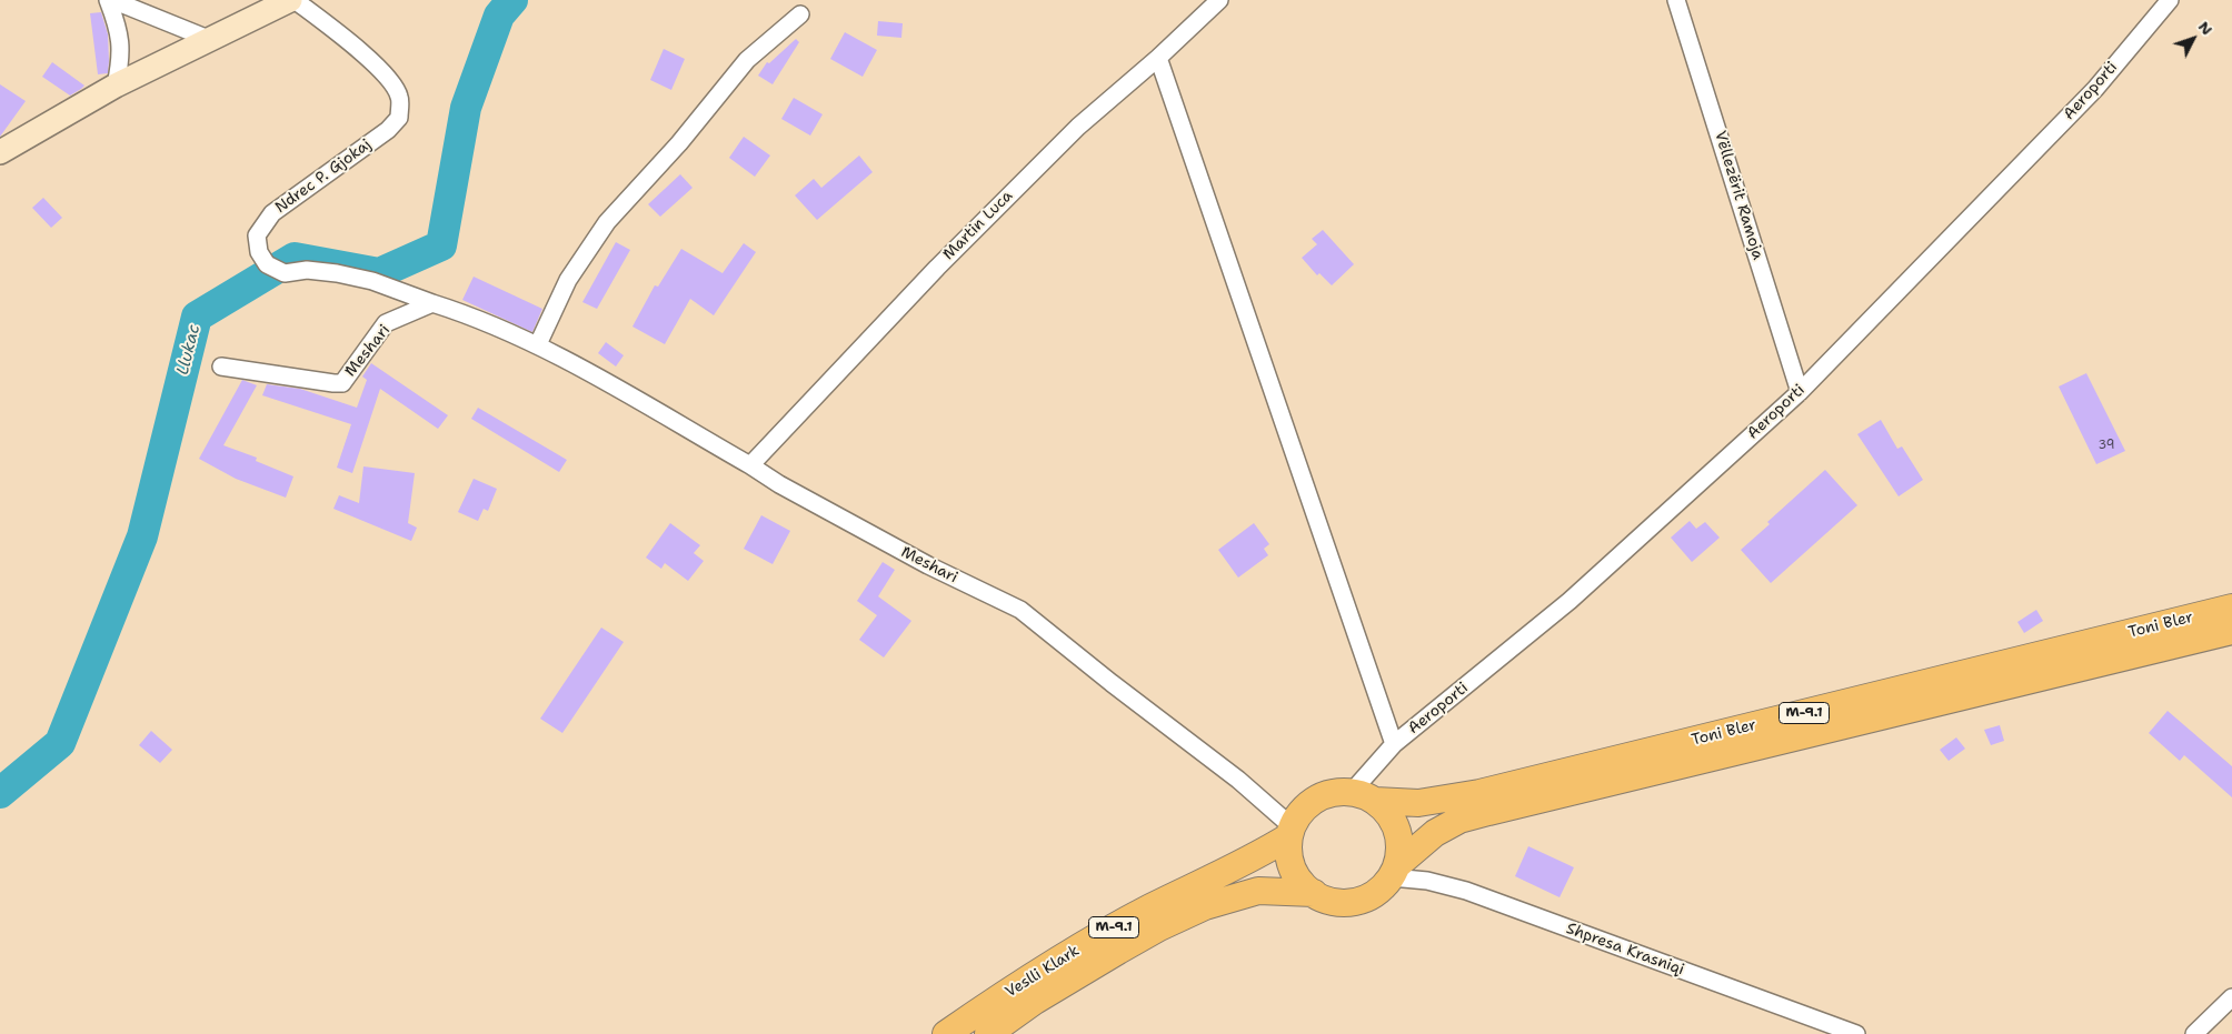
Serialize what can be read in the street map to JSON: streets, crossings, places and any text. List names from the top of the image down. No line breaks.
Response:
{"streets":{"main road":["Toni Bler","M-9.1","Veslli Klark"],"street":["Aeroporti","Ndrec P. Gjokaj","Vëllezërit Ramoja","Martin Luca","Meshari","Shpresa Krasniqi"]},"crossings":[["Aeroporti","Vëllezërit Ramoja"],["Aeroporti","Meshari"],["Aeroporti","Toni Bler"],["Aeroporti","M-9.1"],["Aeroporti","Shpresa Krasniqi"],["Aeroporti","Veslli Klark"],["Ndrec P. Gjokaj","Meshari"],["Martin Luca","Meshari"],["Meshari","Toni Bler"],["Meshari","M-9.1"],["Meshari","Shpresa Krasniqi"],["Meshari","Veslli Klark"],["Toni Bler","M-9.1"],["Toni Bler","Shpresa Krasniqi"],["Toni Bler","Veslli Klark"],["M-9.1","Shpresa Krasniqi"],["M-9.1","Veslli Klark"],["Shpresa Krasniqi","Veslli Klark"]],"water":["Llukac"],"house_numbers":["39"],"north":"top right"}
